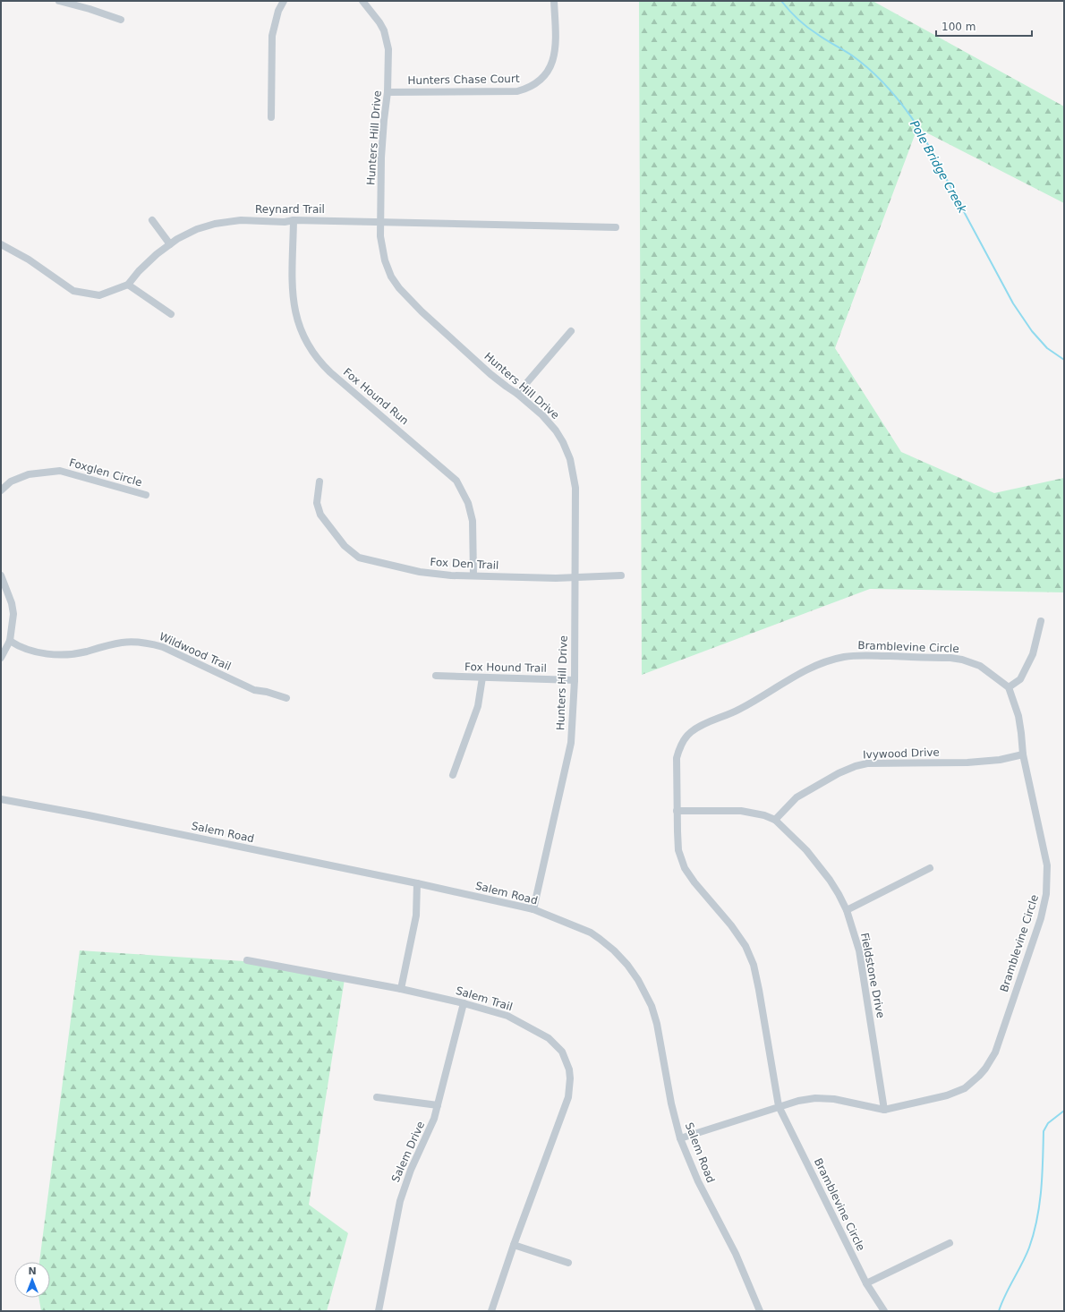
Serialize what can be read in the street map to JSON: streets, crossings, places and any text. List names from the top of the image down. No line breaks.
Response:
{"streets":{"street":["Hunters Chase Court","Hunters Hill Drive","Reynard Trail","Fox Hound Run","Foxglen Circle","Fox Den Trail","Bramblevine Circle","Wildwood Trail","Fox Hound Trail","Ivywood Drive","Salem Road","Fieldstone Drive","Salem Trail","Salem Drive"]},"crossings":[["Hunters Chase Court","Hunters Hill Drive"],["Hunters Hill Drive","Reynard Trail"],["Hunters Hill Drive","Fox Den Trail"],["Hunters Hill Drive","Fox Hound Trail"],["Hunters Hill Drive","Salem Road"],["Reynard Trail","Fox Hound Run"],["Fox Hound Run","Fox Den Trail"],["Bramblevine Circle","Ivywood Drive"],["Bramblevine Circle","Salem Road"],["Bramblevine Circle","Fieldstone Drive"],["Ivywood Drive","Fieldstone Drive"],["Salem Trail","Salem Drive"]],"water":["Pole Bridge Creek"],"scale_bar":"100 m","north":"top"}
